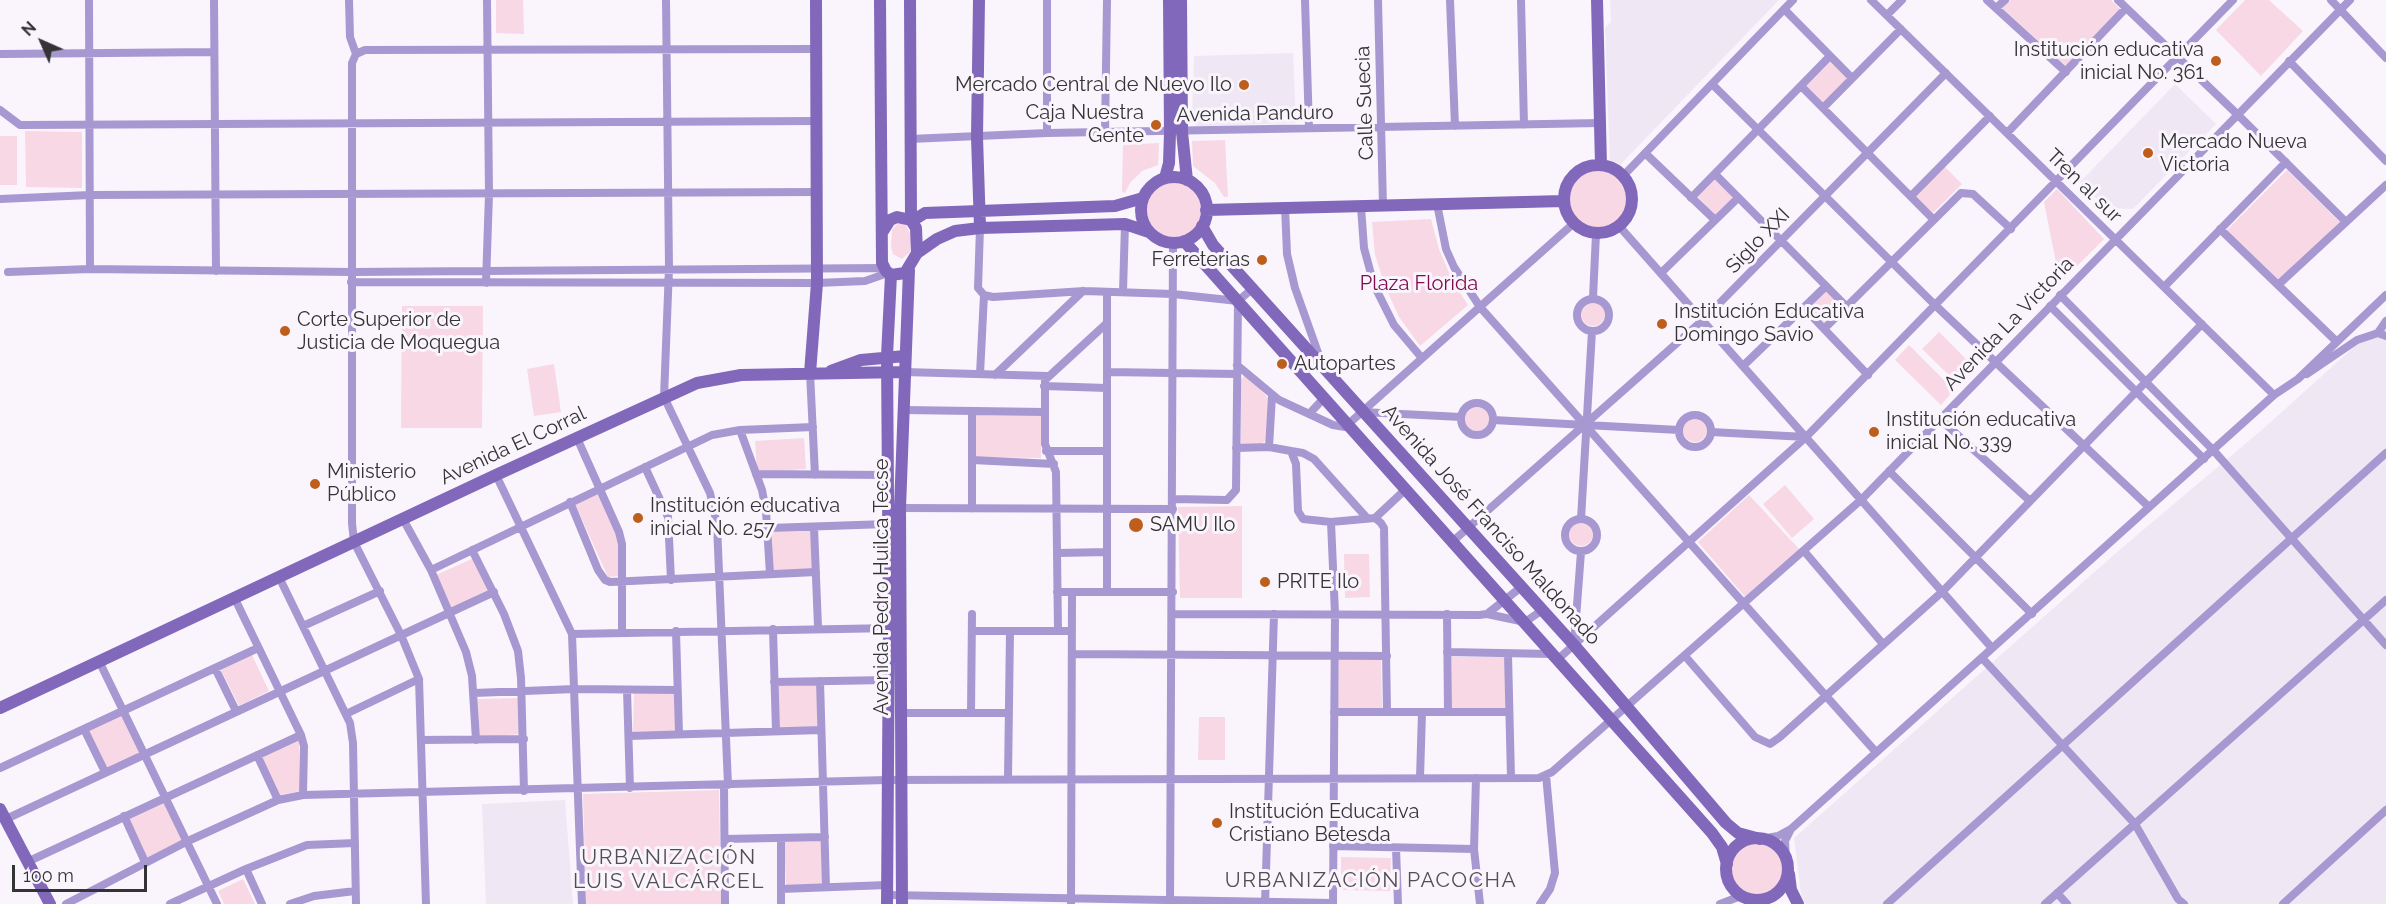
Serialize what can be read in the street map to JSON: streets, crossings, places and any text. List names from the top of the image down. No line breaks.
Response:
{"streets":{"street":["Calle Suecia","Avenida Panduro","Tren al sur","Siglo XXI","Avenida La Victoria","Avenida El Corral","Avenida José Franciso Maldonado","Avenida Pedro Huilca Tecse"]},"crossings":[["Calle Suecia","Avenida Panduro"],["Tren al sur","Siglo XXI"],["Tren al sur","Avenida La Victoria"],["Siglo XXI","Avenida José Franciso Maldonado"],["Avenida La Victoria","Avenida José Franciso Maldonado"],["Avenida El Corral","Avenida Pedro Huilca Tecse"]],"districts":["URBANIZACIÓN LUIS VALCÁRCEL","URBANIZACIÓN PACOCHA"],"parks":["Plaza Florida"],"places":["Institución educativa inicial No. 361","Mercado Central de Nuevo Ilo","Caja Nuestra Gente","Mercado Nueva Victoria","Ferreterias","Institución Educativa Domingo Savio","Corte Superior de Justicia de Moquegua","Autopartes","Institución educativa inicial No. 339","Ministerio Público","Institución educativa inicial No. 257","SAMU Ilo","PRITE Ilo","Institución Educativa Cristiano Betesda"],"scale_bar":"100 m","north":"top left"}
